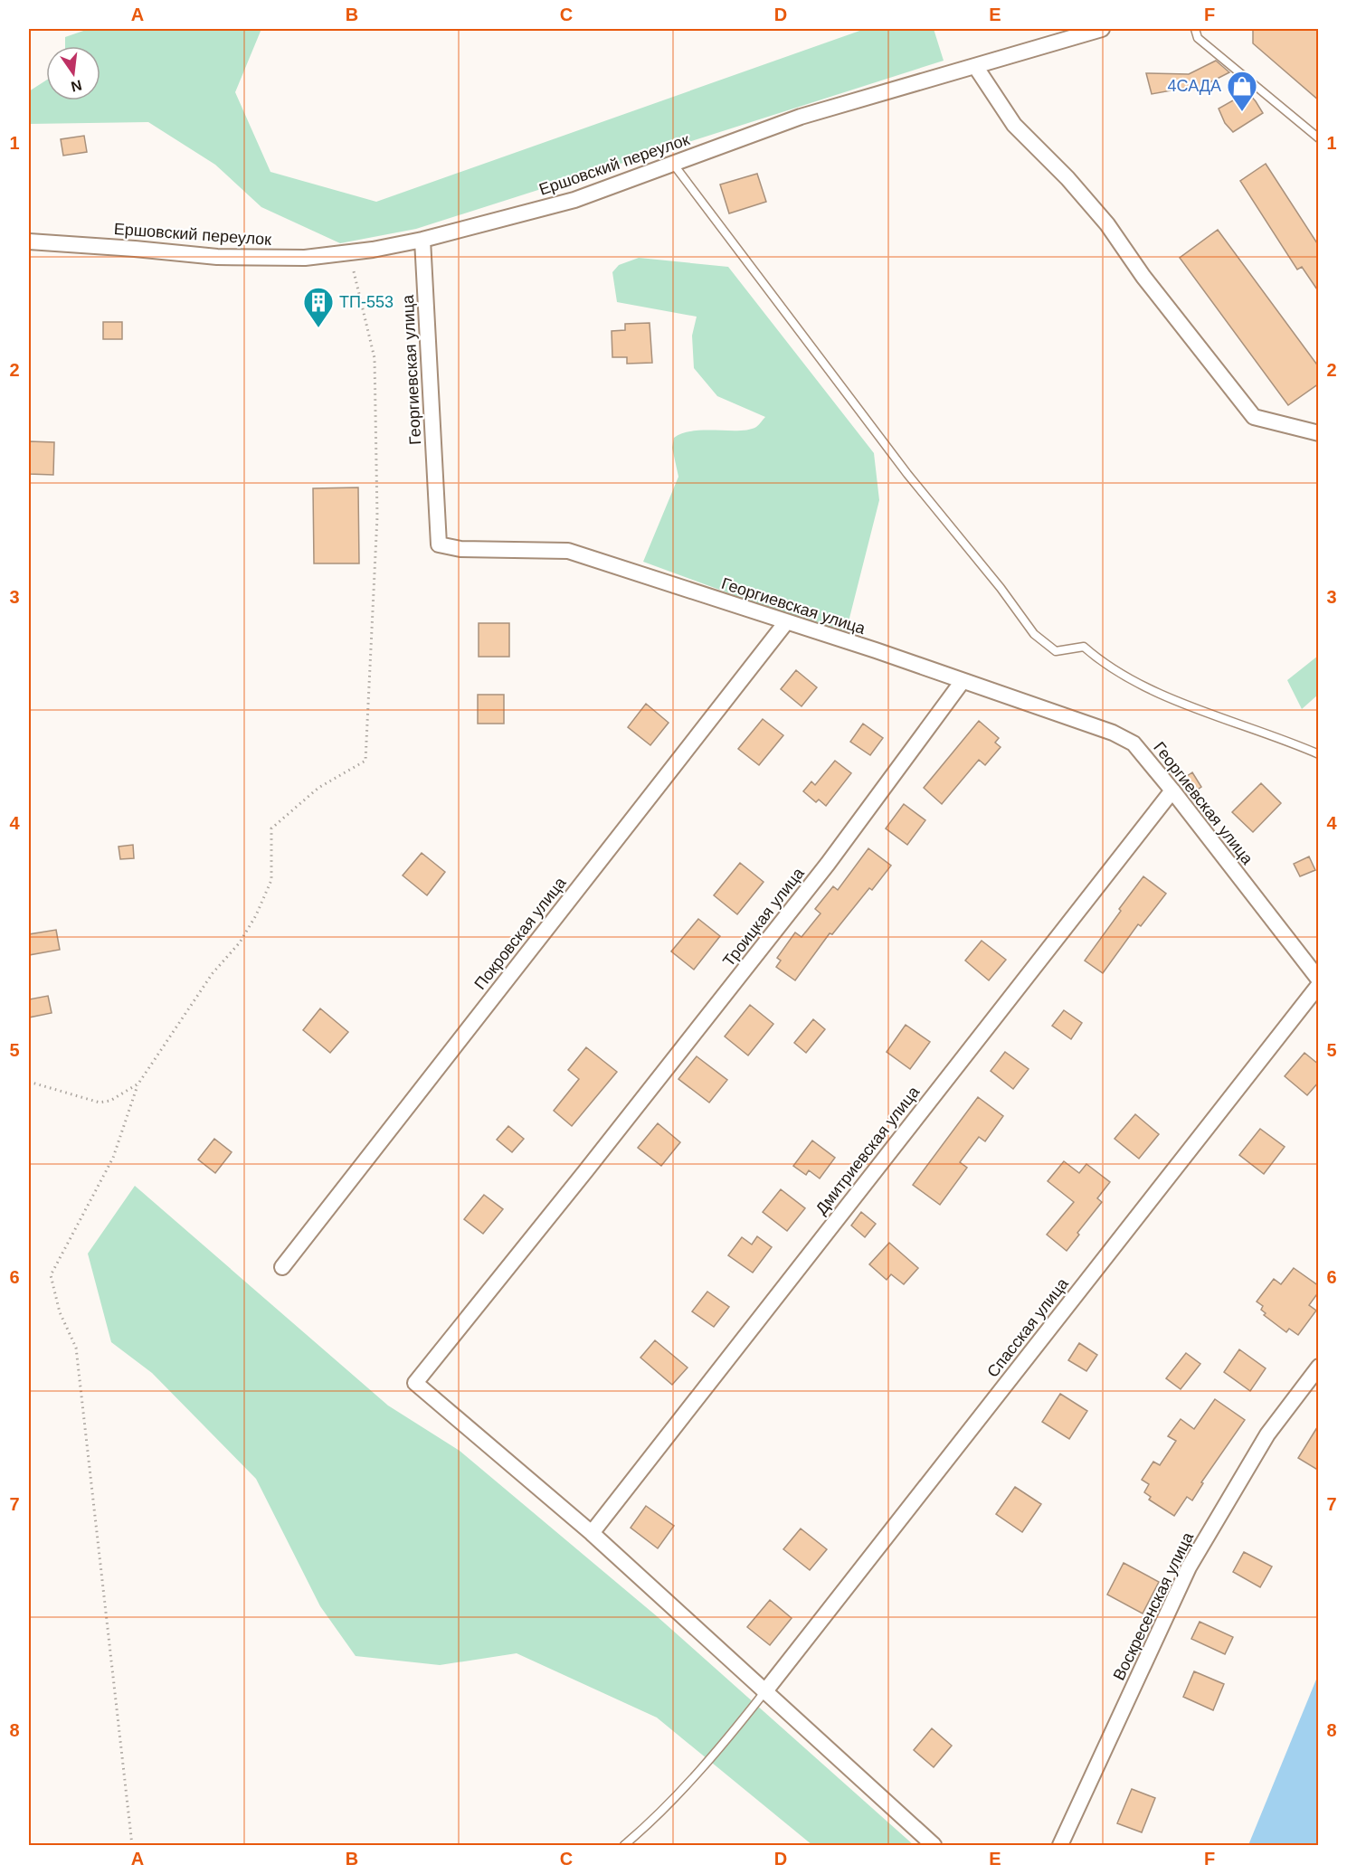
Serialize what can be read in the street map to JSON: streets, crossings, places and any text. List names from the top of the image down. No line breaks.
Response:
{"streets":{"street":["Ершовский переулок","Георгиевская улица","Троицкая улица","Покровская улица","Дмитриевская улица","Спасская улица","Воскресенская улица"]},"crossings":[["Ершовский переулок","Георгиевская улица"],["Георгиевская улица","Троицкая улица"],["Георгиевская улица","Покровская улица"],["Георгиевская улица","Дмитриевская улица"],["Троицкая улица","Дмитриевская улица"]],"places":{"shop":["4САДА"],"building":["ТП-553"]},"north":"bottom","grid":{"columns":["A","B","C","D","E","F"],"rows":["1","2","3","4","5","6","7","8"]}}
